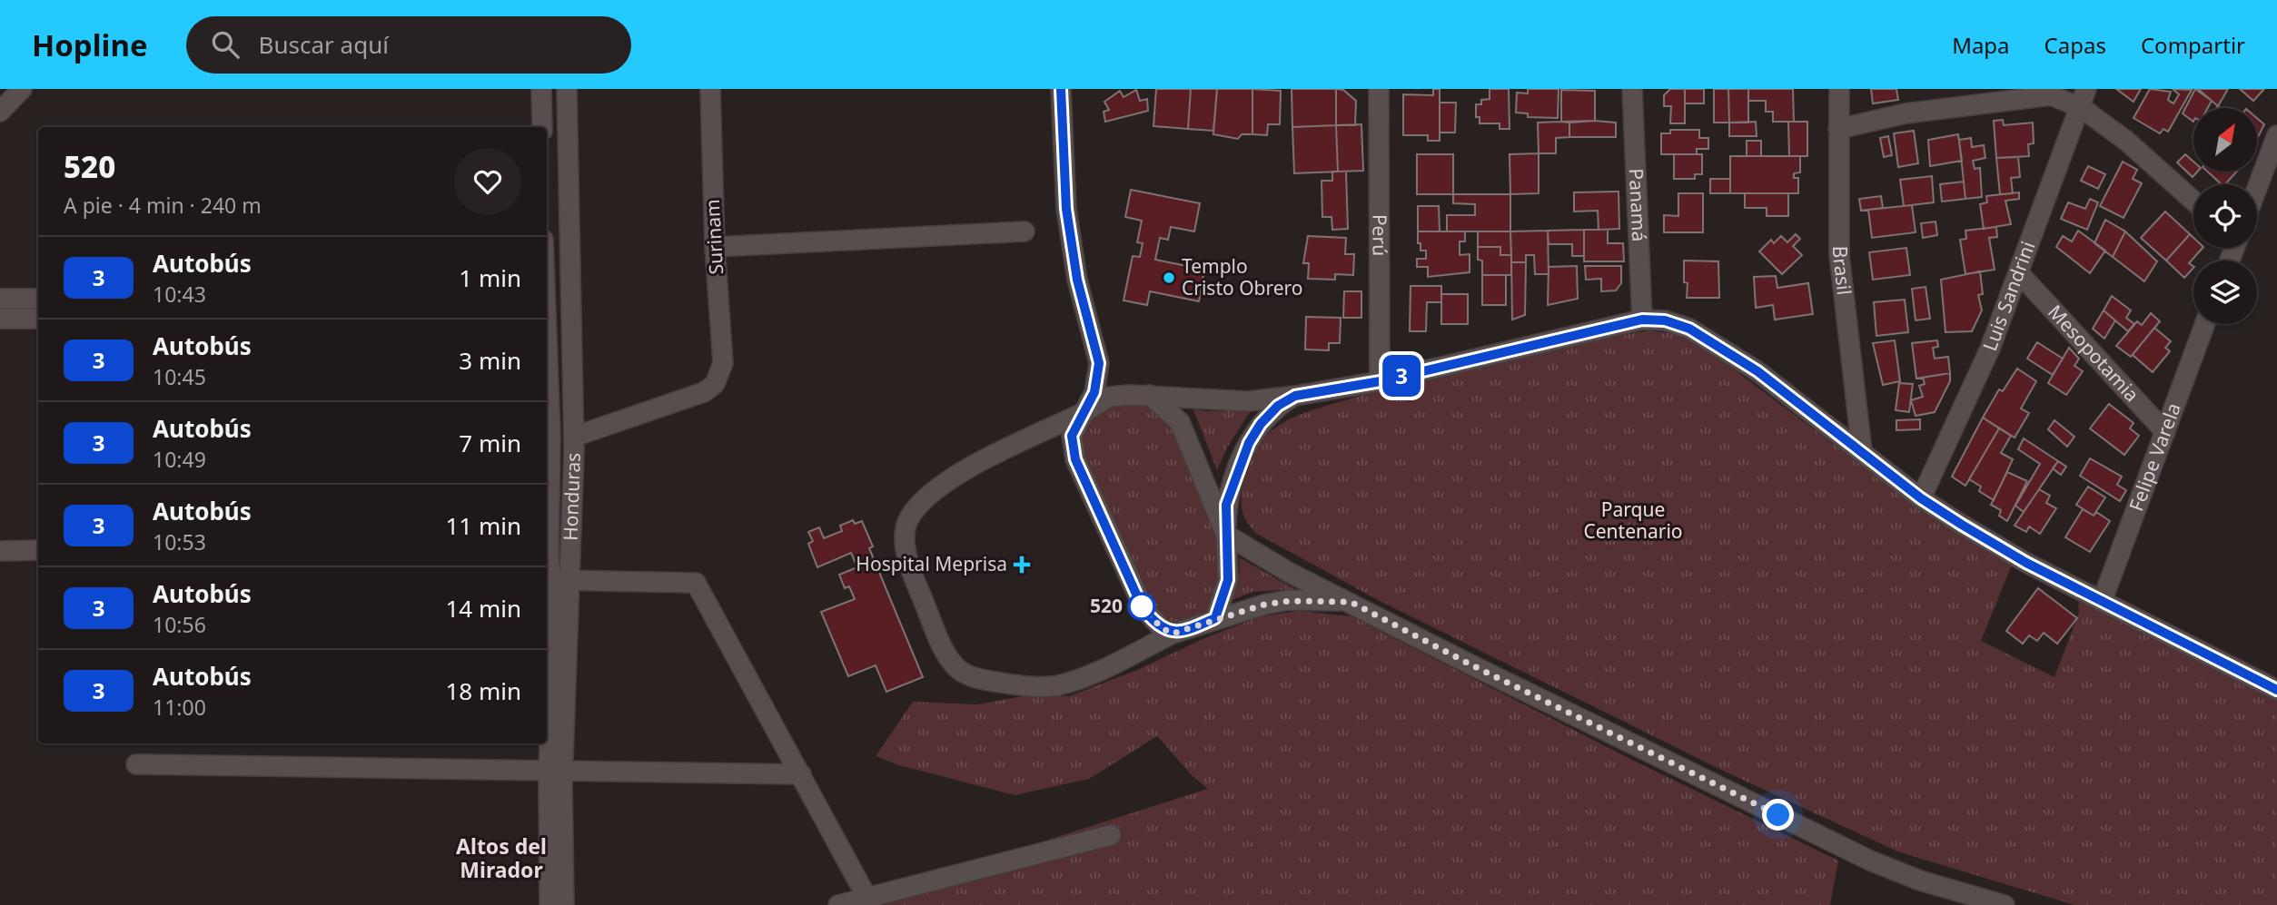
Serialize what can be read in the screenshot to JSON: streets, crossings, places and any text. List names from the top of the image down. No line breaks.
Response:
{"streets":{"street":["Panamá","Perú","Surinam","Brasil","Luis Sandrini","Mesopotamia","Felipe Varela","Honduras"]},"crossings":[["Surinam","Honduras"],["Luis Sandrini","Mesopotamia"],["Mesopotamia","Felipe Varela"]],"districts":["Altos del Mirador"],"parks":["Parque Centenario"],"places":{"other":["Templo Cristo Obrero","520"],"health":["Hospital Meprisa"]},"lines":["bus line 3"],"north":"top right","page":{"header":"Hopline","search":"Buscar aquí","nav":["Mapa","Capas","Compartir"],"on_map":"3","heading":["520","A pie · 4 min · 240 m"],"list":[{"mark":"3","name":"Autobús","note":"10:43","value":"1 min"},{"mark":"3","name":"Autobús","note":"10:45","value":"3 min"},{"mark":"3","name":"Autobús","note":"10:49","value":"7 min"},{"mark":"3","name":"Autobús","note":"10:53","value":"11 min"},{"mark":"3","name":"Autobús","note":"10:56","value":"14 min"},{"mark":"3","name":"Autobús","note":"11:00","value":"18 min"}]}}
